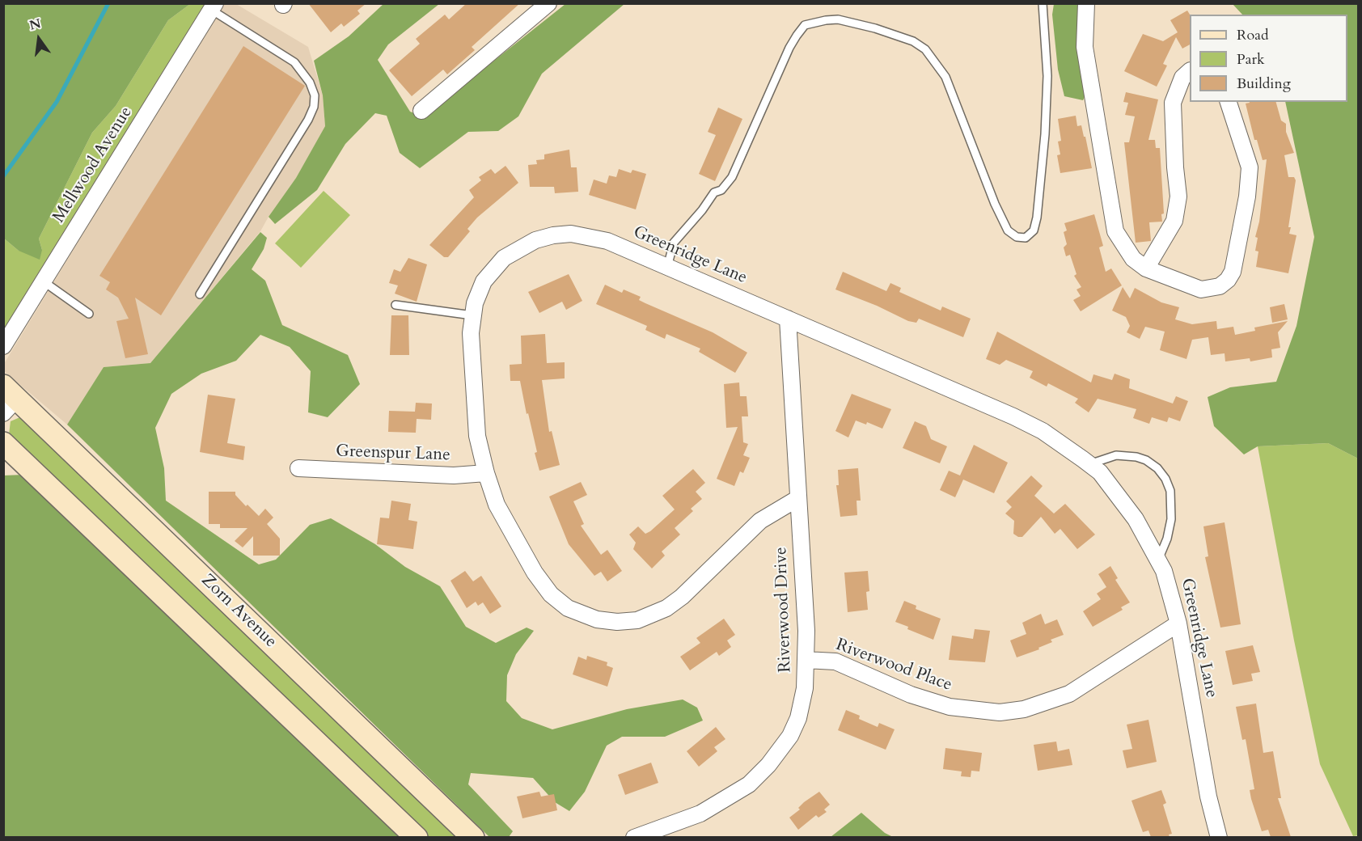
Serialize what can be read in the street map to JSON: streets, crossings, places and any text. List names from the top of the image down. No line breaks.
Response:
{"streets":{"main road":["Zorn Avenue"],"street":["Mellwood Avenue","Greenridge Lane","Greenspur Lane","Riverwood Drive","Riverwood Place"]},"crossings":[["Greenridge Lane","Greenspur Lane"],["Greenridge Lane","Riverwood Drive"],["Greenridge Lane","Riverwood Place"],["Riverwood Drive","Riverwood Place"]],"legend":["Road","Park","Building"],"north":"top"}
